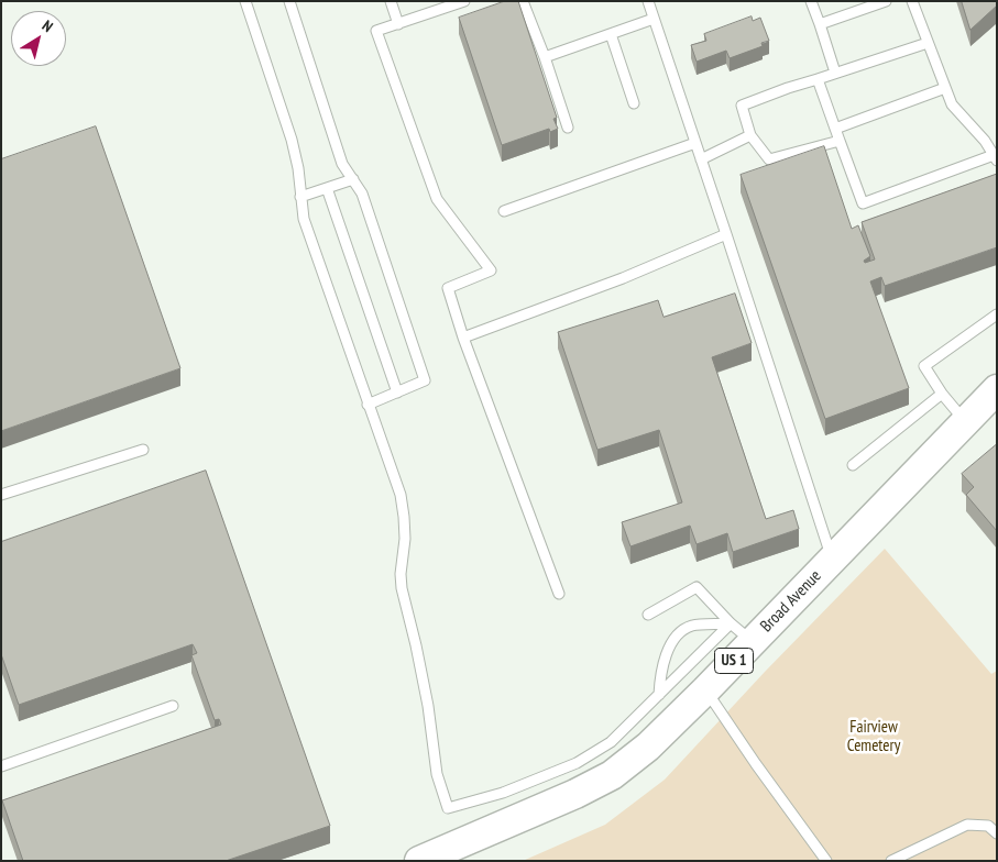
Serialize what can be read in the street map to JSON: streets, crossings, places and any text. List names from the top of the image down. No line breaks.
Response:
{"streets":{"main road":["Broad Avenue","US 1"]},"parks":["Fairview Cemetery"],"north":"top right"}
